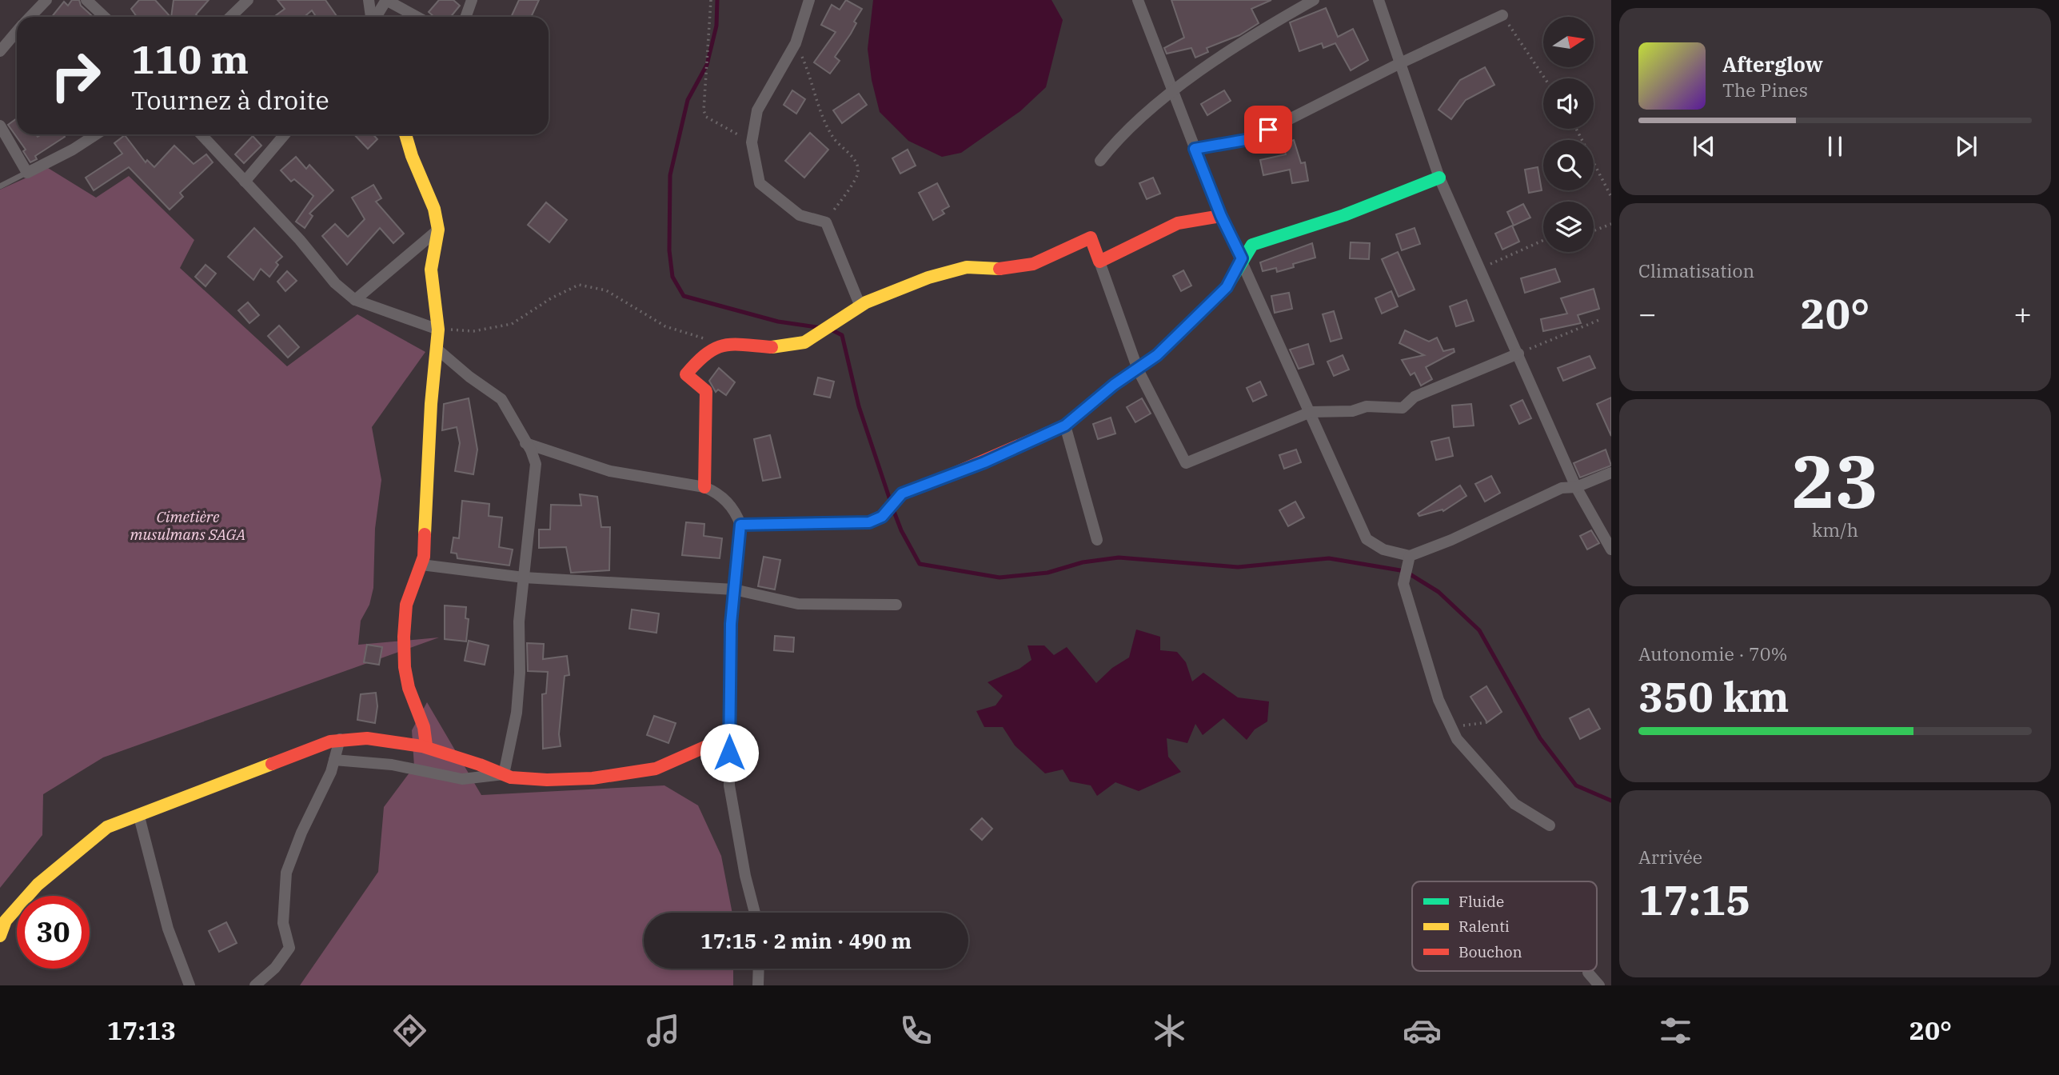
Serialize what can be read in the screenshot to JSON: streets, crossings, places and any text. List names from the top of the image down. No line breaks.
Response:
{"parks":["Cimetière musulmans SAGA"],"legend":["Fluide","Ralenti","Bouchon"],"north":"right","page":{"turn":["110 m","Tournez à droite"],"song":["Afterglow","The Pines"],"tile":["Climatisation",["23","km/h"],["Autonomie · 70%","350 km"],["Arrivée","17:15"]],"heat":["−","20°","+"],"limit":"30","trip":"17:15 · 2 min · 490 m","tabs":["17:13","20°"]}}
